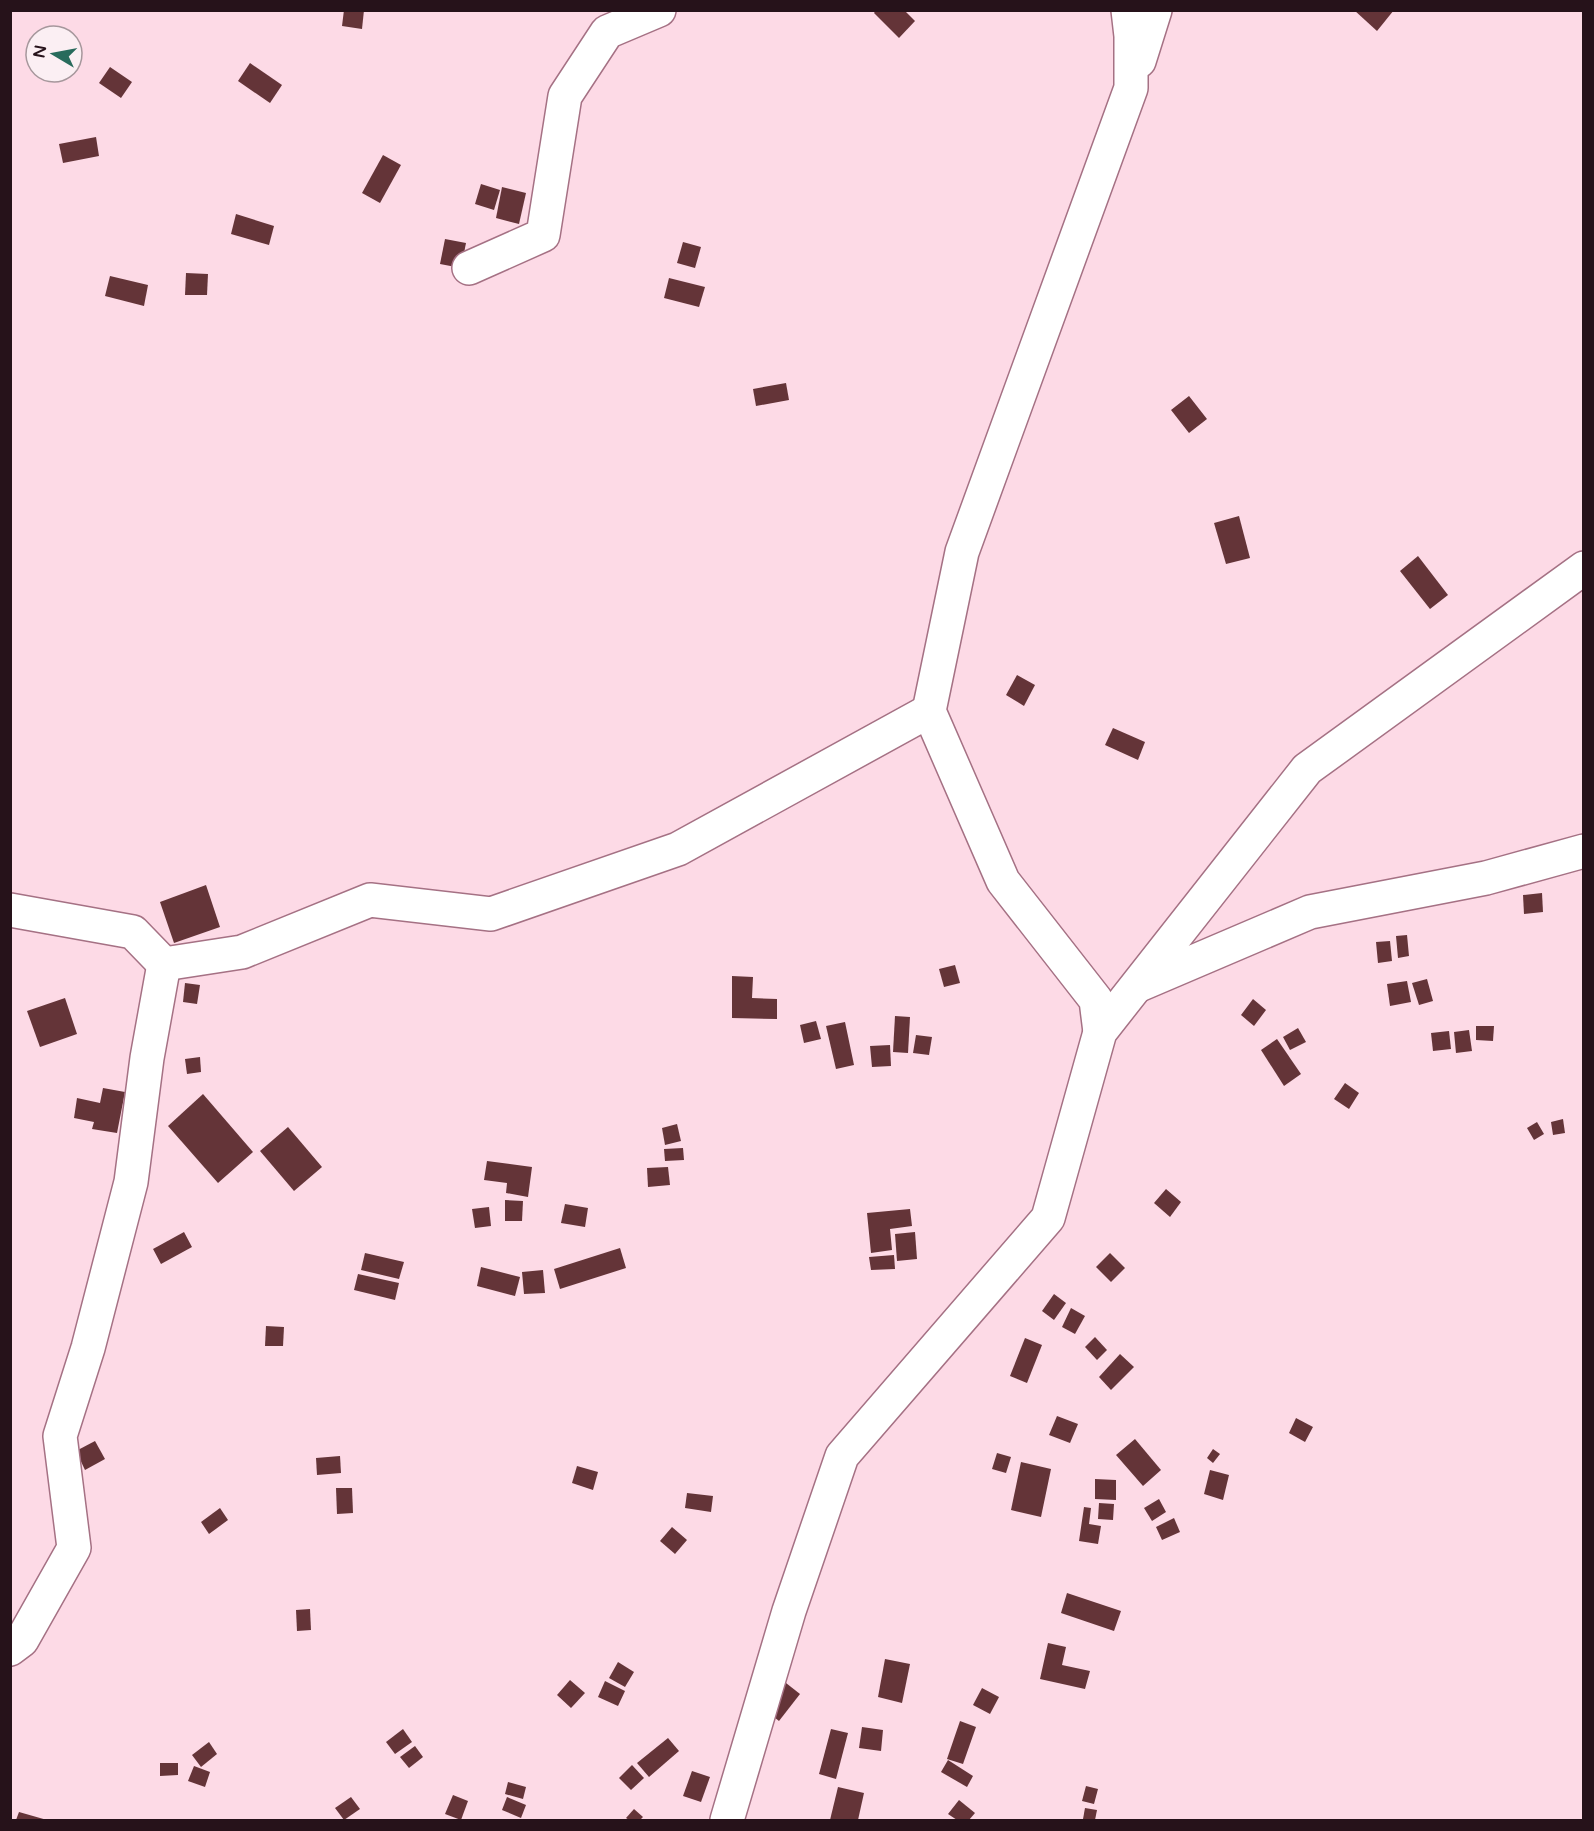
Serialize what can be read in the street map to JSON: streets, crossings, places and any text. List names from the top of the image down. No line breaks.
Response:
{"north":"left"}
